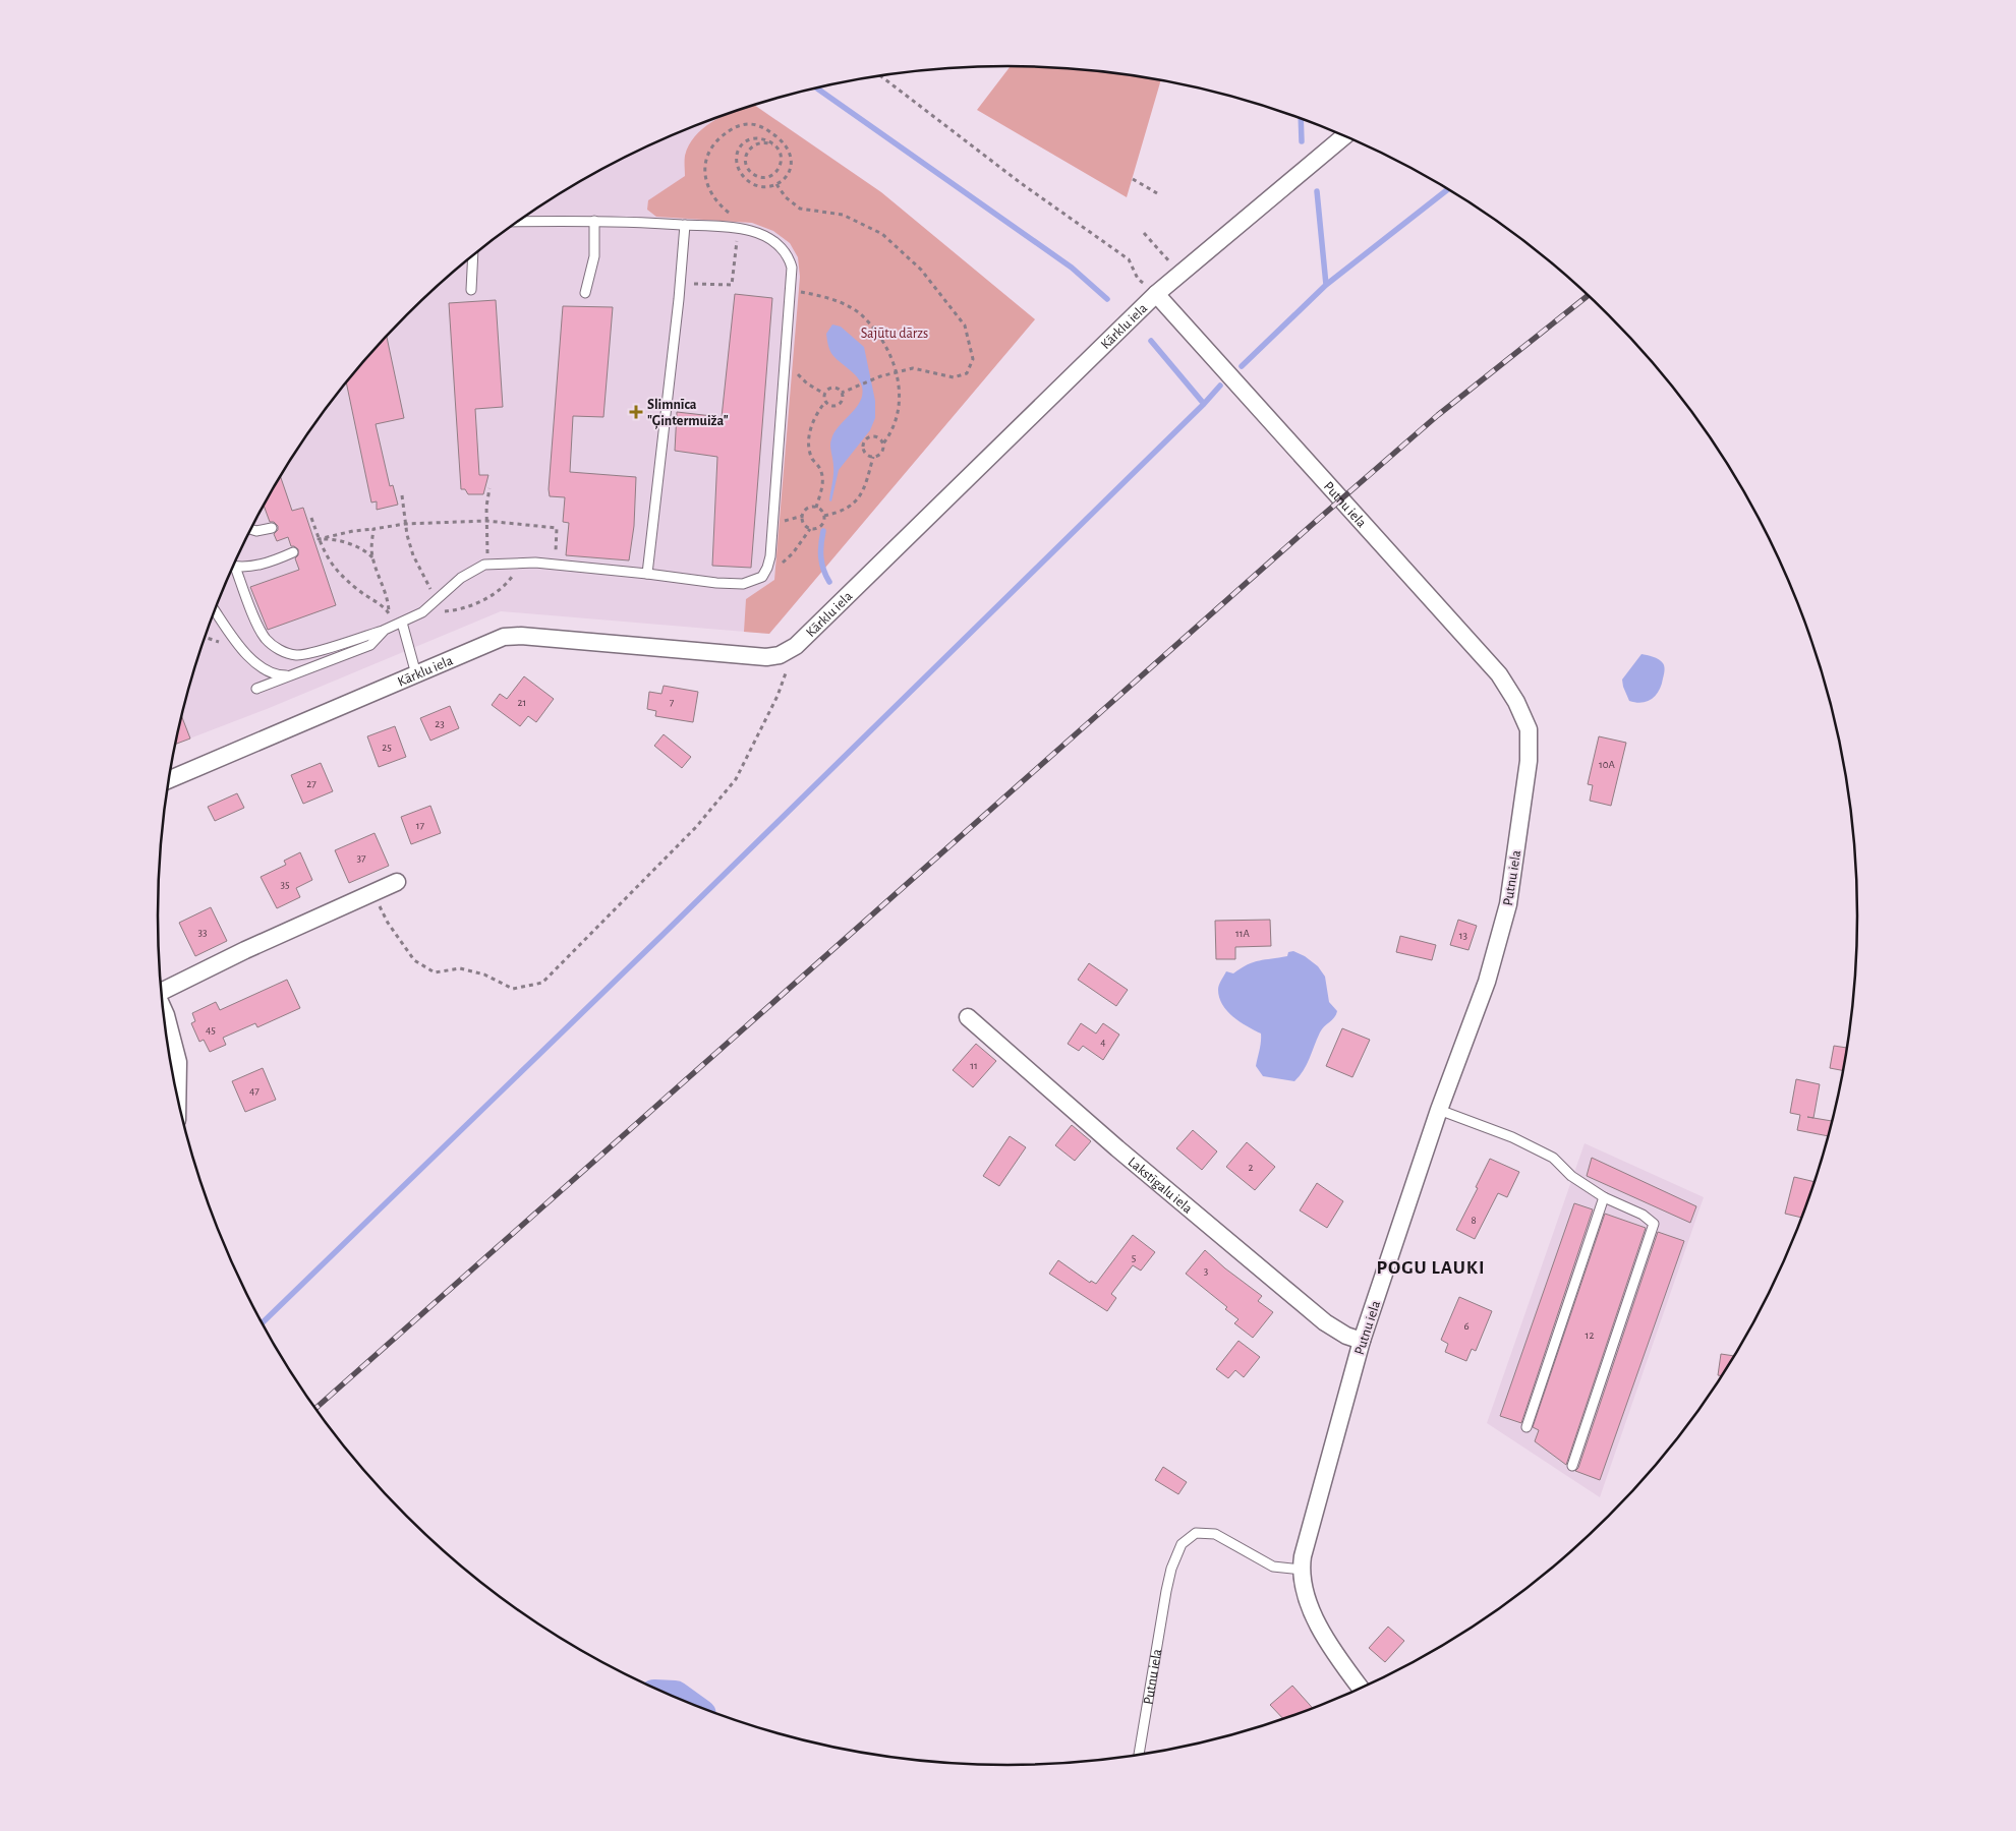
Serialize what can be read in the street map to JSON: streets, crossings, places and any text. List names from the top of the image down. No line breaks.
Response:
{"streets":{"street":["Kārklu iela","Putnu iela","Lakstīgalu iela"]},"crossings":[["Kārklu iela","Putnu iela"],["Putnu iela","Lakstīgalu iela"]],"districts":["POGU LAUKI"],"parks":["Sajūtu dārzs"],"places":{"health":["Slimnīca \"Ģintermuiža\""]},"house_numbers":["21","7","23","25","10A","27","17","37","35","33","11A","13","45","4","11","47","2","8","5","3","6","12"]}
